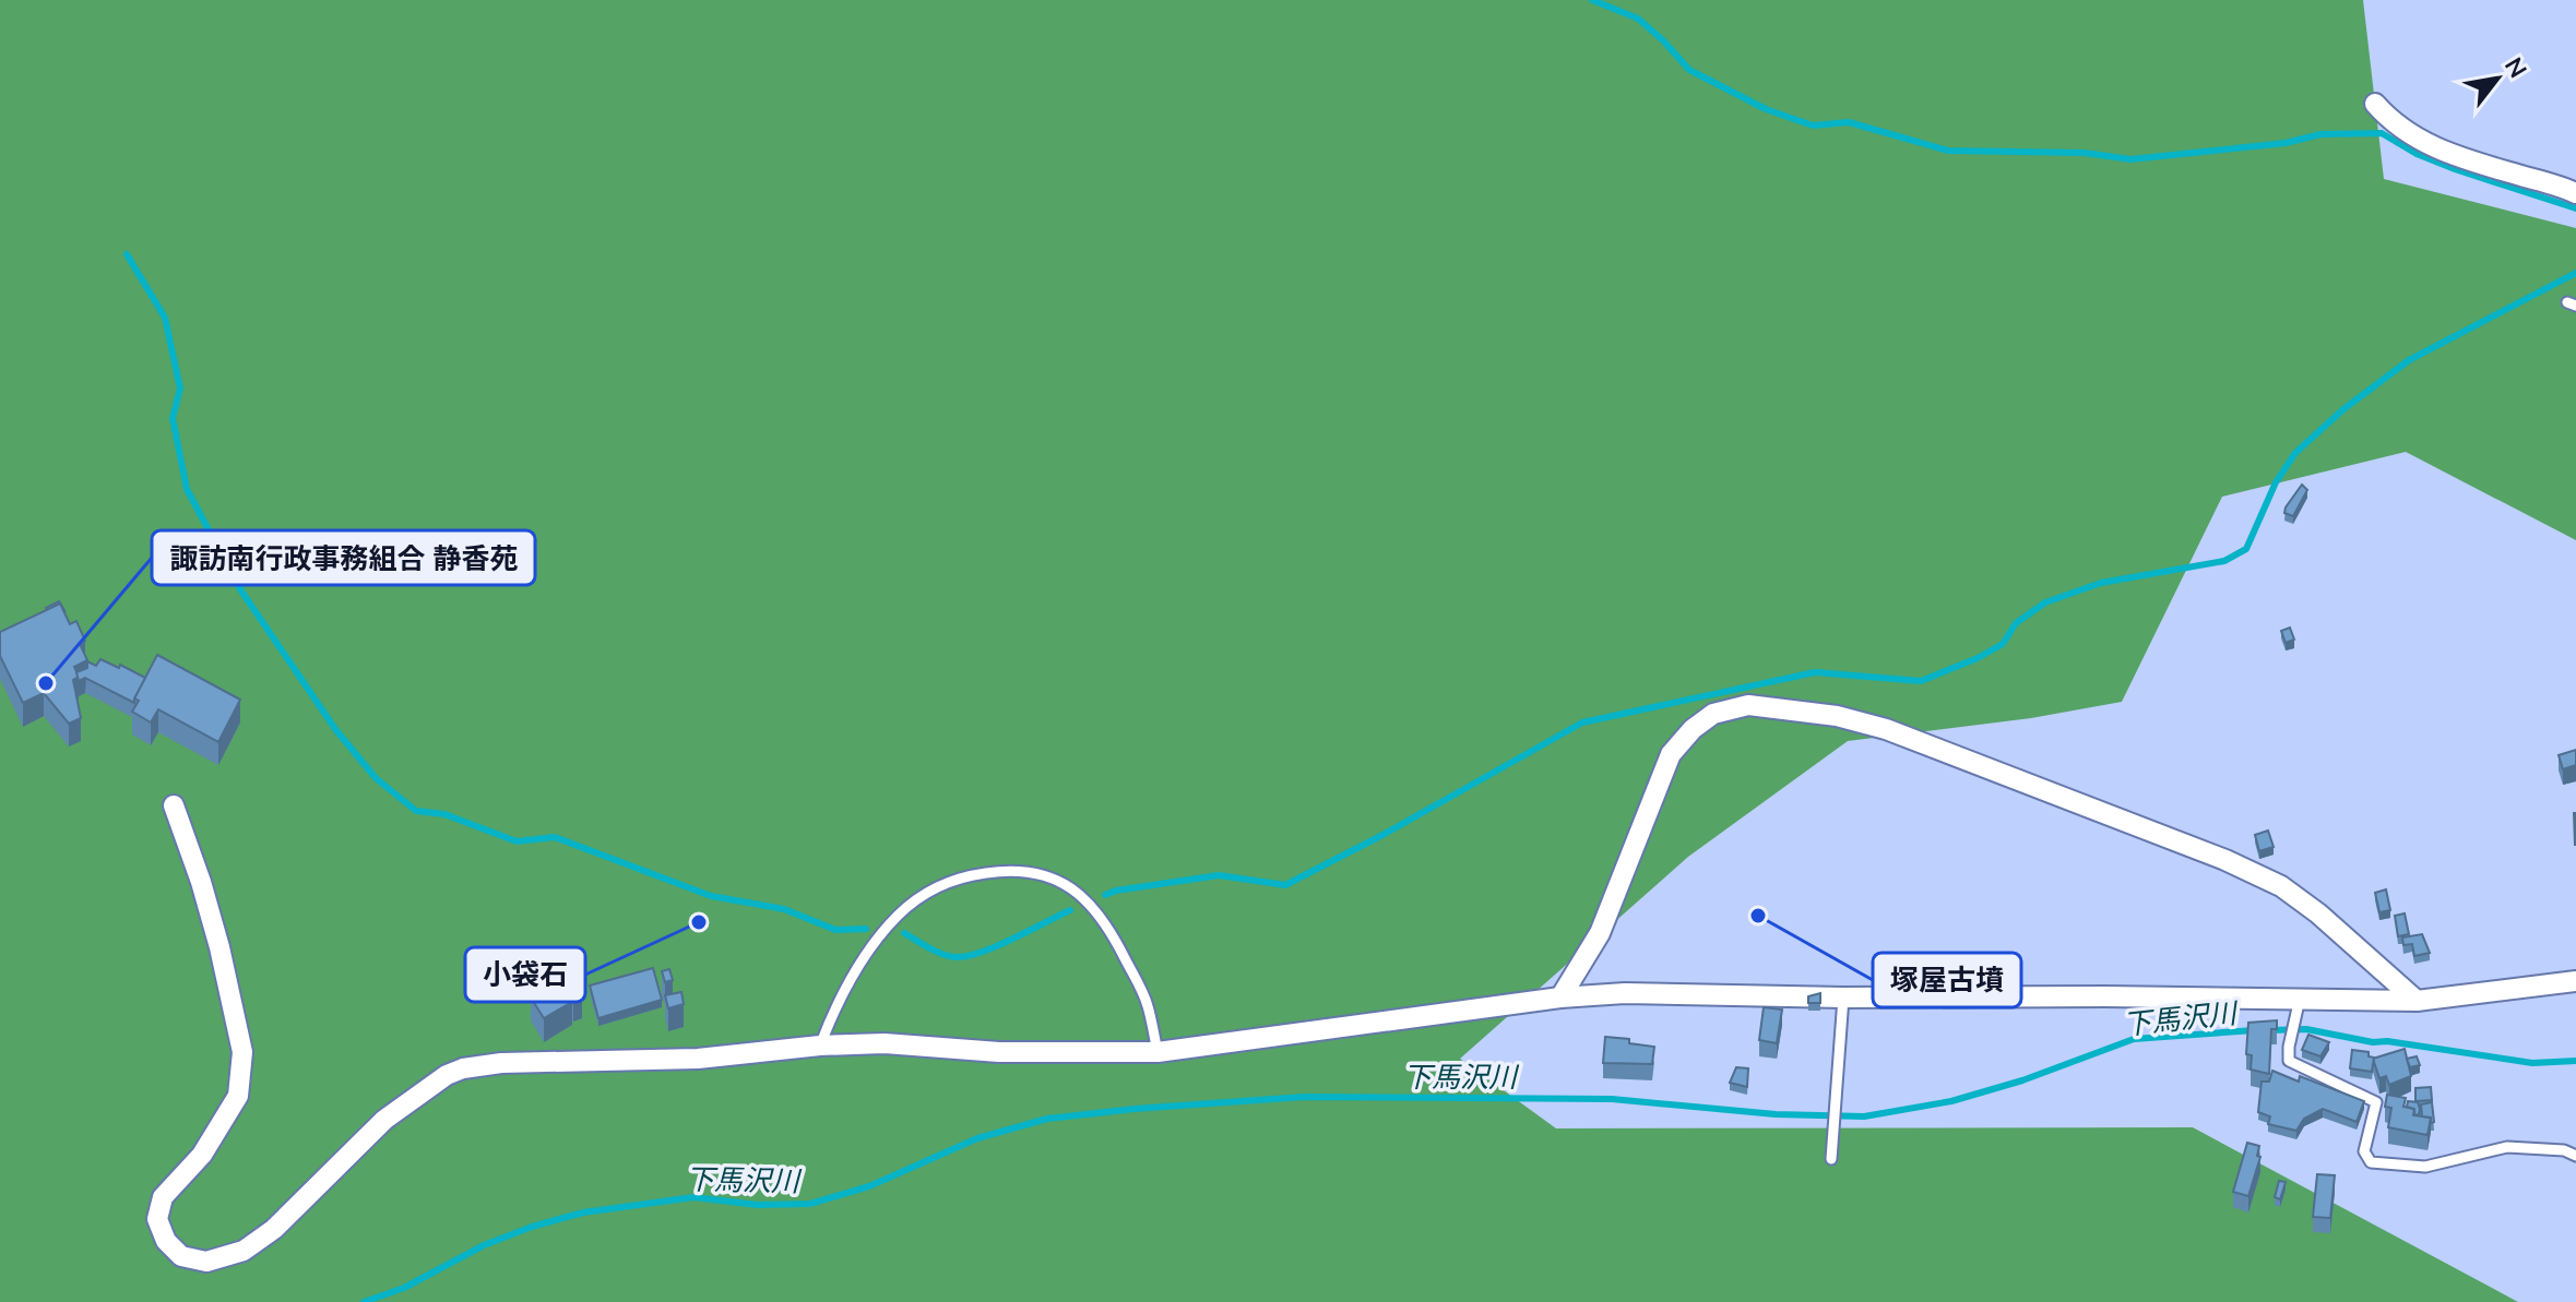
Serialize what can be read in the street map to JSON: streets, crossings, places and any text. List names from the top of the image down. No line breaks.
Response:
{"water":["下馬沢川"],"places":["諏訪南行政事務組合 静香苑","塚屋古墳","小袋石"],"north":"top right"}
